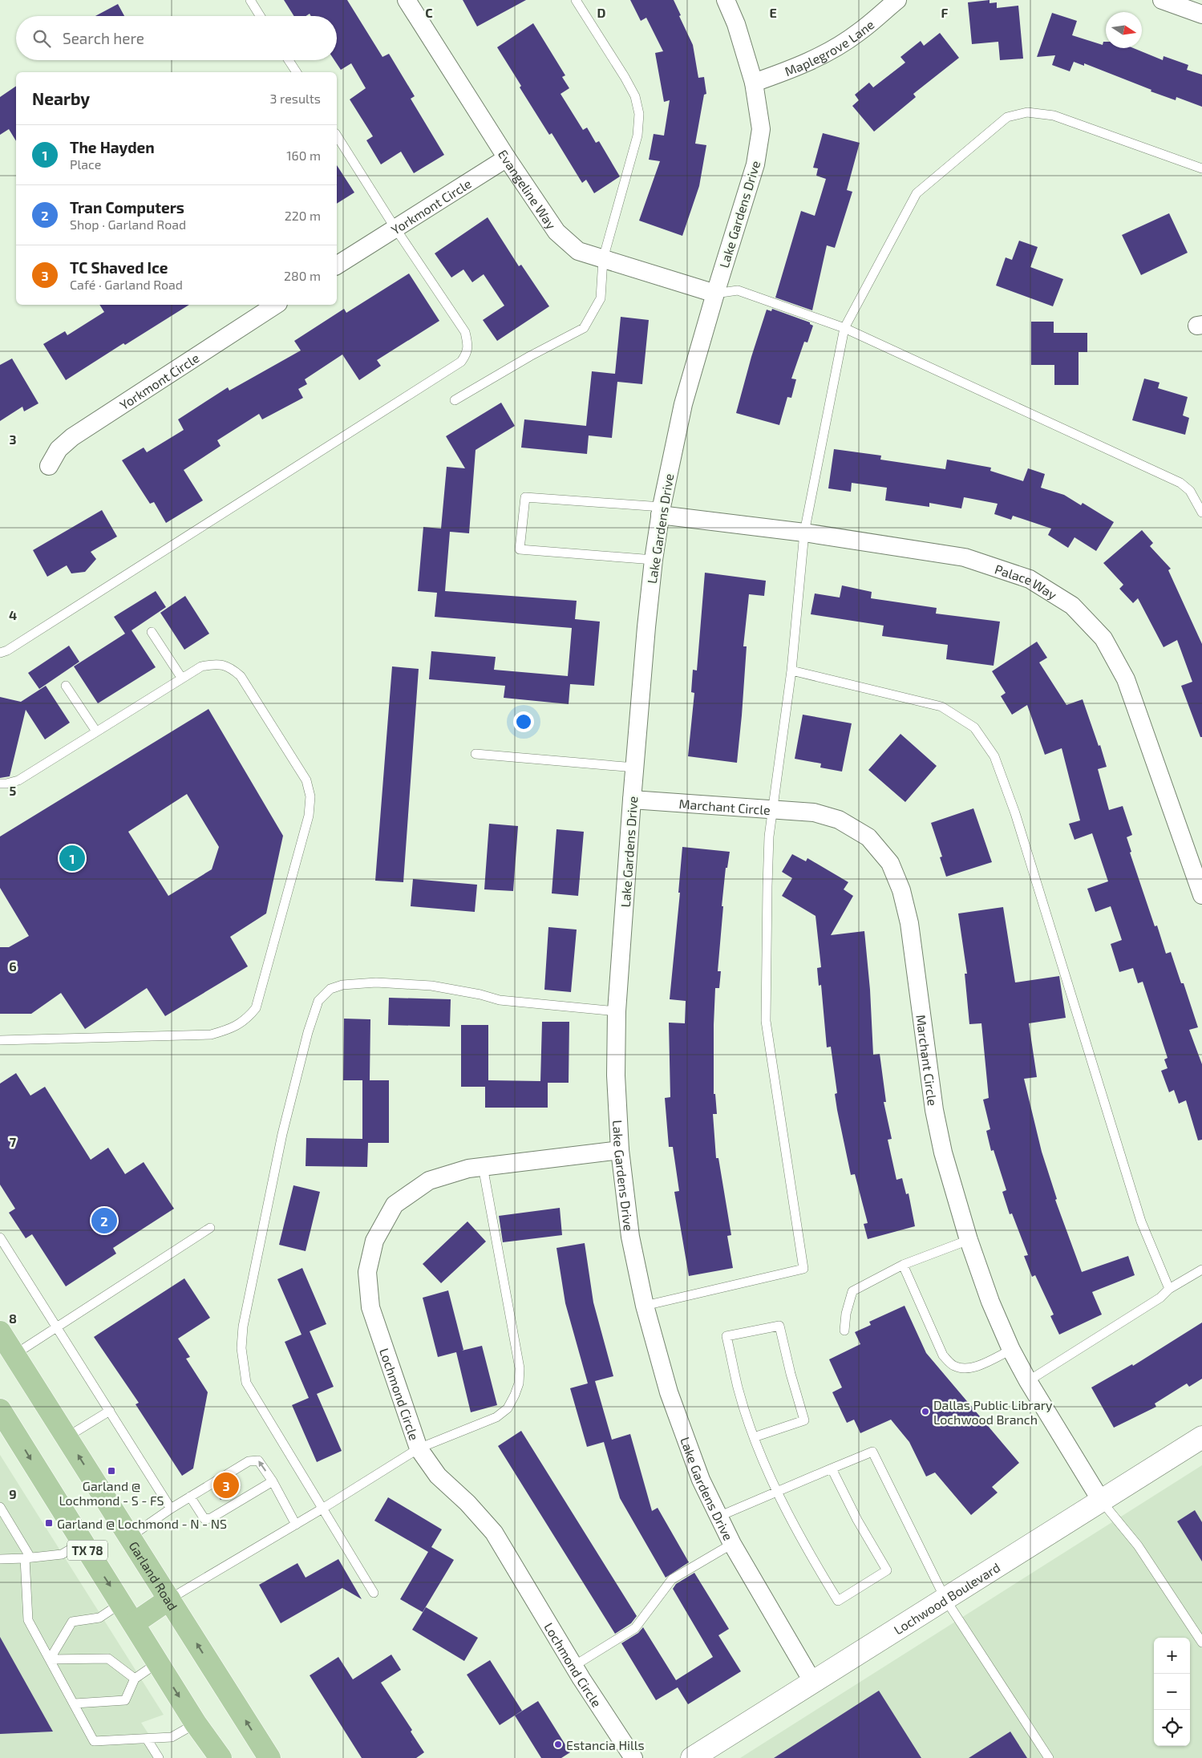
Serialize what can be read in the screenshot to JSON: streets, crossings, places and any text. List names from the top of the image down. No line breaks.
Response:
{"streets":{"main road":["TX 78","Garland Road"],"street":["Maplegrove Lane","Evangeline Way","Yorkmont Circle","Lake Gardens Drive","Palace Way","Marchant Circle","Lochmond Circle","Lochwood Boulevard"]},"crossings":[["Maplegrove Lane","Lake Gardens Drive"],["Evangeline Way","Yorkmont Circle"],["Evangeline Way","Lake Gardens Drive"],["Lake Gardens Drive","Palace Way"],["Lake Gardens Drive","Marchant Circle"],["Lake Gardens Drive","Lochmond Circle"],["Lake Gardens Drive","Lochwood Boulevard"],["Marchant Circle","Lochwood Boulevard"]],"places":{"other":["Dallas Public Library Lochwood Branch","Estancia Hills"],"transit":["Garland @ Lochmond - S - FS","Garland @ Lochmond - N - NS"]},"north":"right","page":{"search":"Search here","heading":["Nearby","3 results"],"list":[{"mark":"1","name":"The Hayden","note":"Place","value":"160 m"},{"mark":"2","name":"Tran Computers","note":"Shop · Garland Road","value":"220 m"},{"mark":"3","name":"TC Shaved Ice","note":"Café · Garland Road","value":"280 m"}],"pins":["1","2","3"],"map_buttons":["+","−"]},"grid":{"columns":["C","D","E","F"],"rows":["3","4","5","6","7","8","9"]}}
